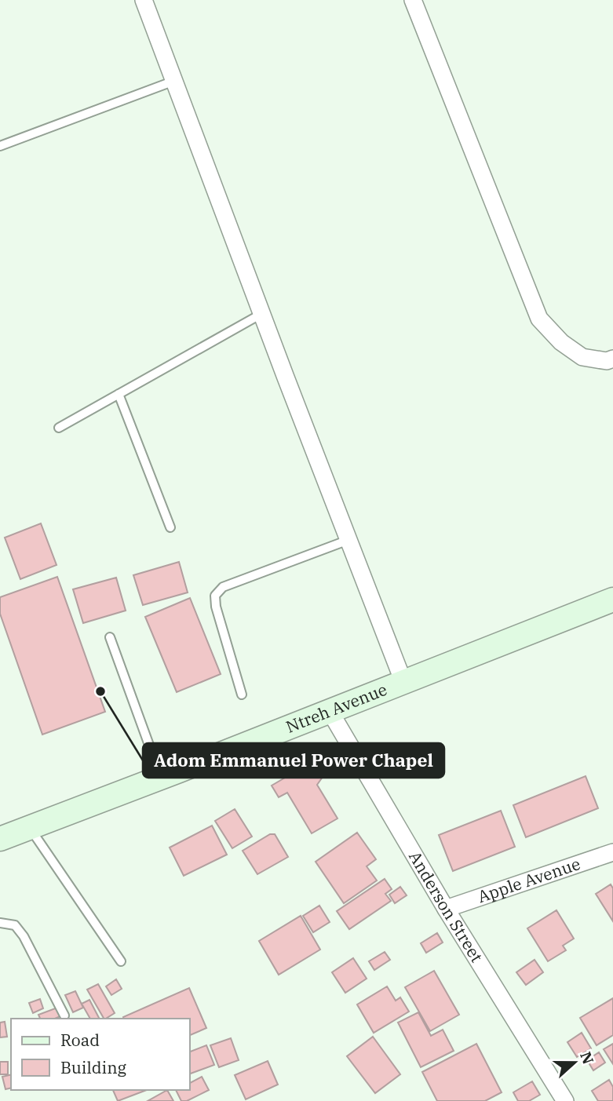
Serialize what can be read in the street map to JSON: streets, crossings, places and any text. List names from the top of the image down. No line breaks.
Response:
{"streets":{"street":["Ntreh Avenue","Apple Avenue","Anderson Street"]},"crossings":[["Ntreh Avenue","Anderson Street"],["Apple Avenue","Anderson Street"]],"places":["Adom Emmanuel Power Chapel"],"legend":["Road","Building"],"north":"right"}
